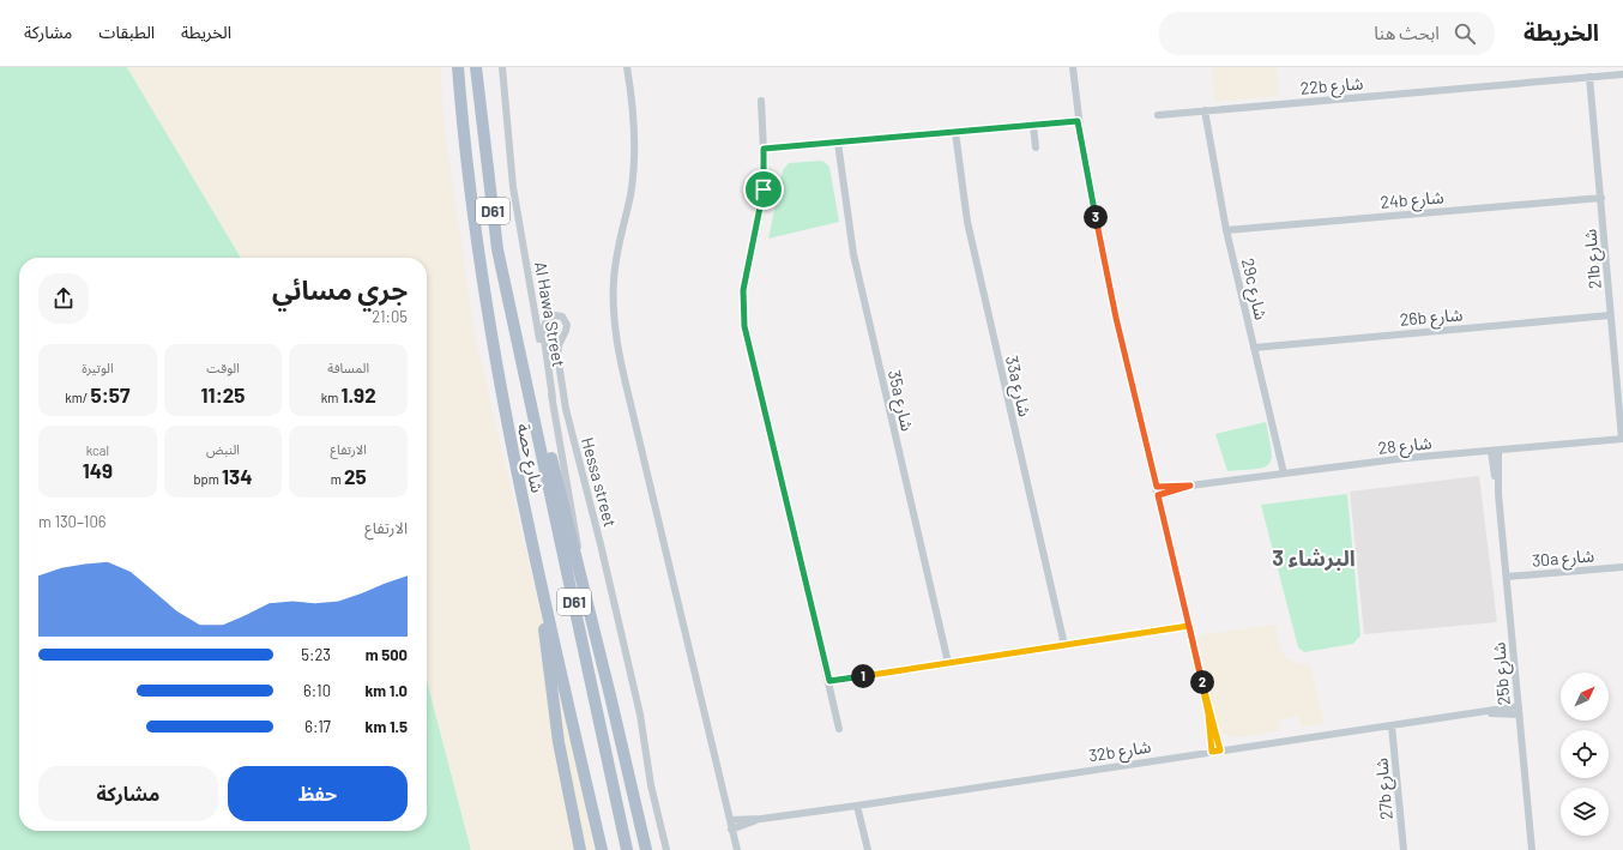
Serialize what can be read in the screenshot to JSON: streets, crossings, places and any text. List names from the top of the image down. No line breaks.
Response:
{"streets":{"main road":["D61","شارع حصة"],"street":["22b شارع","24b شارع","21b شارع","29c شارع","Al Hawa Street","26b شارع","33a شارع","35a شارع","شارع 28","Hessa street","30a شارع","25b شارع","32b شارع","27b شارع"]},"crossings":[["22b شارع","21b شارع"],["22b شارع","29c شارع"],["24b شارع","21b شارع"],["24b شارع","29c شارع"],["D61","شارع حصة"],["21b شارع","26b شارع"],["21b شارع","شارع 28"],["29c شارع","26b شارع"],["29c شارع","شارع 28"],["Al Hawa Street","شارع حصة"],["Al Hawa Street","Hessa street"],["شارع 28","25b شارع"],["30a شارع","25b شارع"],["25b شارع","32b شارع"],["32b شارع","27b شارع"]],"districts":["البرشاء 3"],"north":"top right","page":{"header":"الخريطة","search":"ابحث هنا","nav":["الخريطة","الطبقات","مشاركة"],"pins":["3","1","2"],"heading":["جري مسائي","21:05"],"stats":[["المسافة","1.92 km"],["الوقت","11:25"],["الوتيرة","5:57 /km"],["الارتفاع","25 m"],["النبض","134 bpm"],["kcal","149"]],"chart":["الارتفاع","106–130 m"],"list":[{"name":"500 m","note":"5:23"},{"name":"1.0 km","note":"6:10"},{"name":"1.5 km","note":"6:17"}],"buttons":["حفظ","مشاركة"]}}
